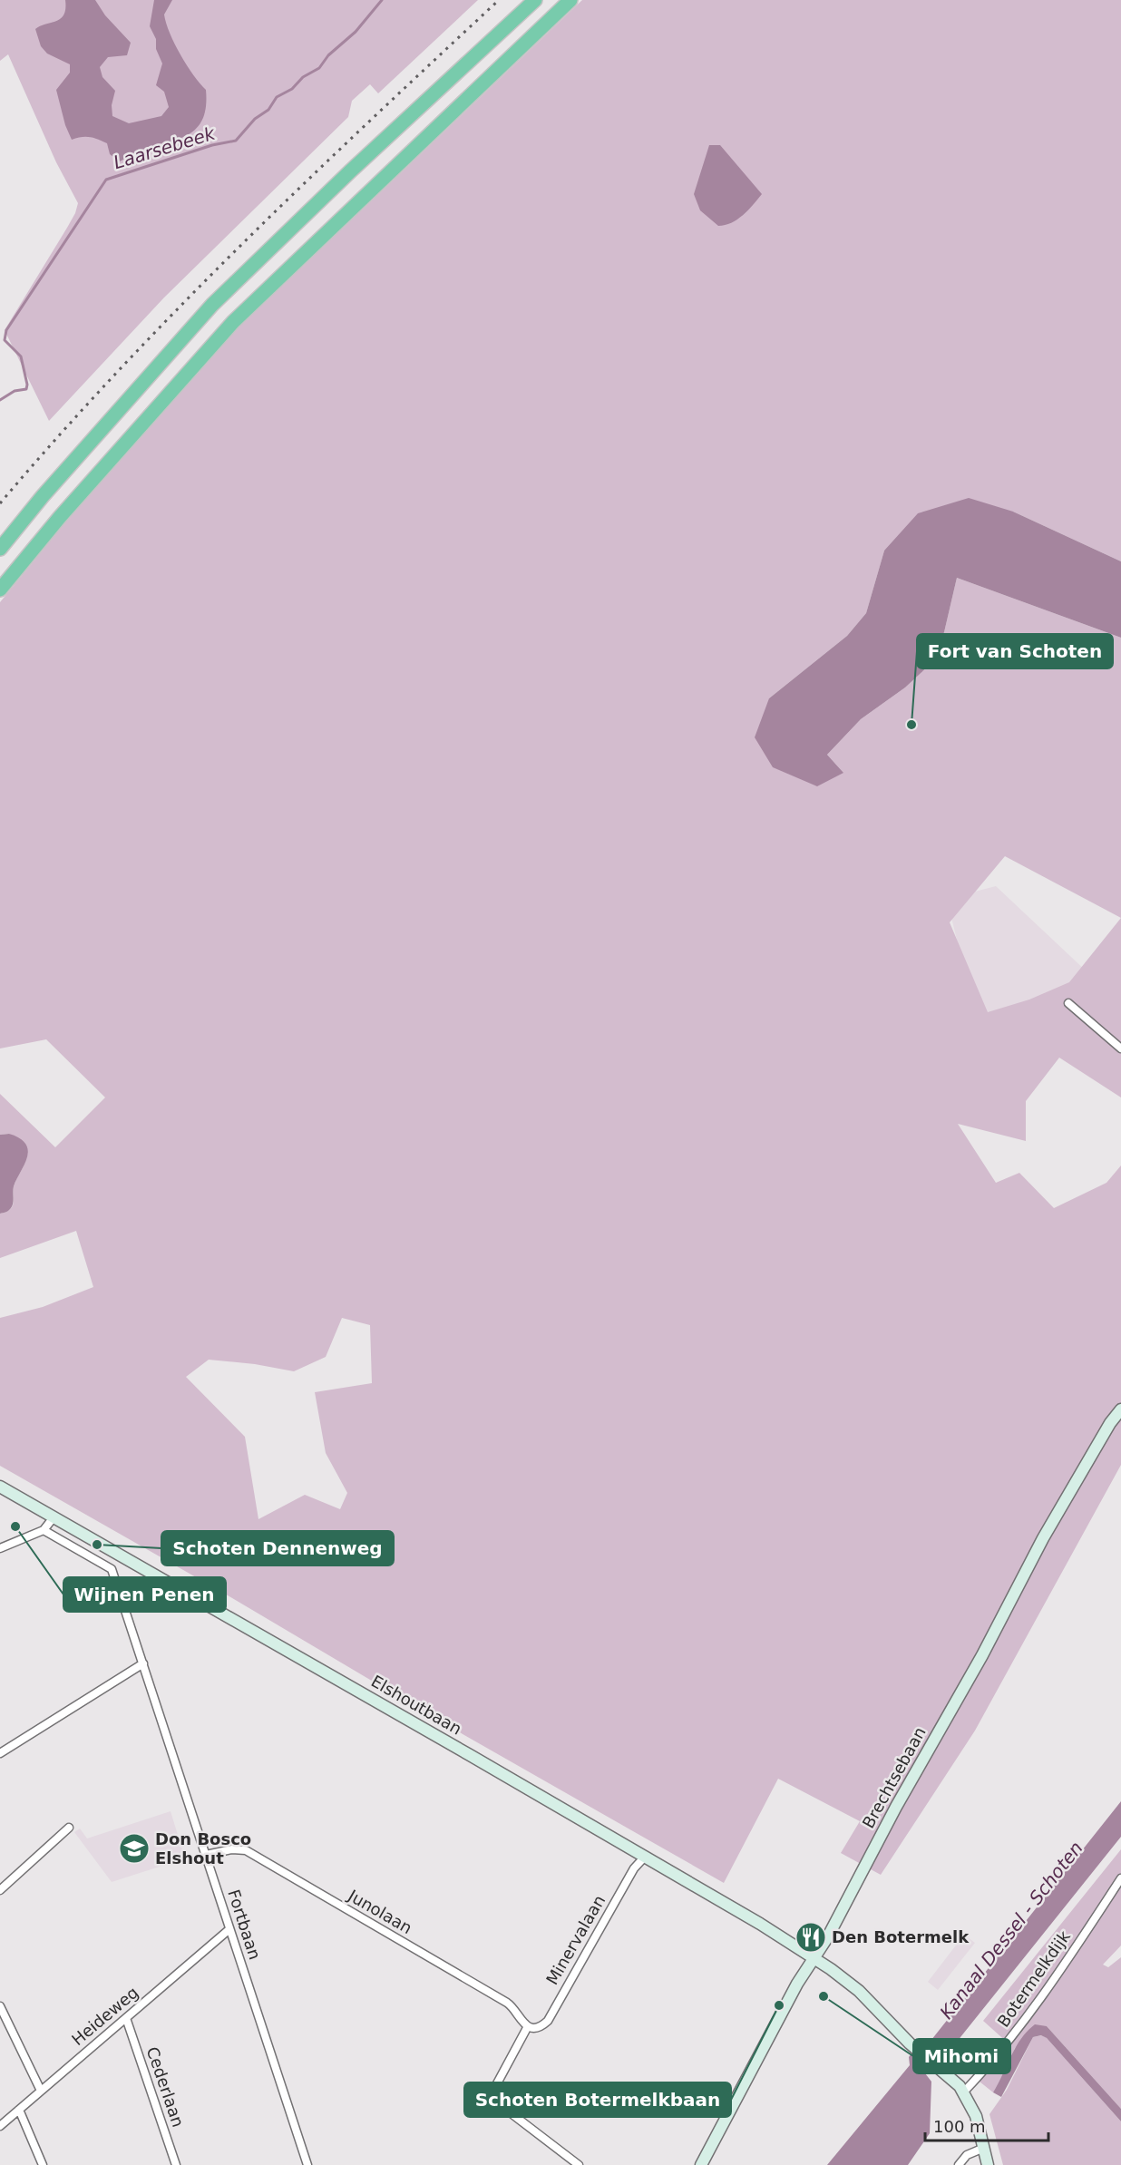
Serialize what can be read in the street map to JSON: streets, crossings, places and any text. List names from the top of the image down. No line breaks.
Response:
{"streets":{"main road":["Elshoutbaan","Brechtsebaan"],"street":["Junolaan","Fortbaan","Minervalaan","Botermelkdijk","Heideweg","Cederlaan"]},"crossings":[["Elshoutbaan","Brechtsebaan"],["Elshoutbaan","Minervalaan"],["Elshoutbaan","Botermelkdijk"],["Junolaan","Fortbaan"],["Junolaan","Minervalaan"],["Fortbaan","Heideweg"],["Heideweg","Cederlaan"]],"water":["Laarsebeek","Kanaal Dessel - Schoten"],"places":{"other":["Fort van Schoten","Wijnen Penen","Schoten Dennenweg","Mihomi","Schoten Botermelkbaan"],"school or university":["Don Bosco Elshout"],"restaurant":["Den Botermelk"]},"scale_bar":"100 m"}
